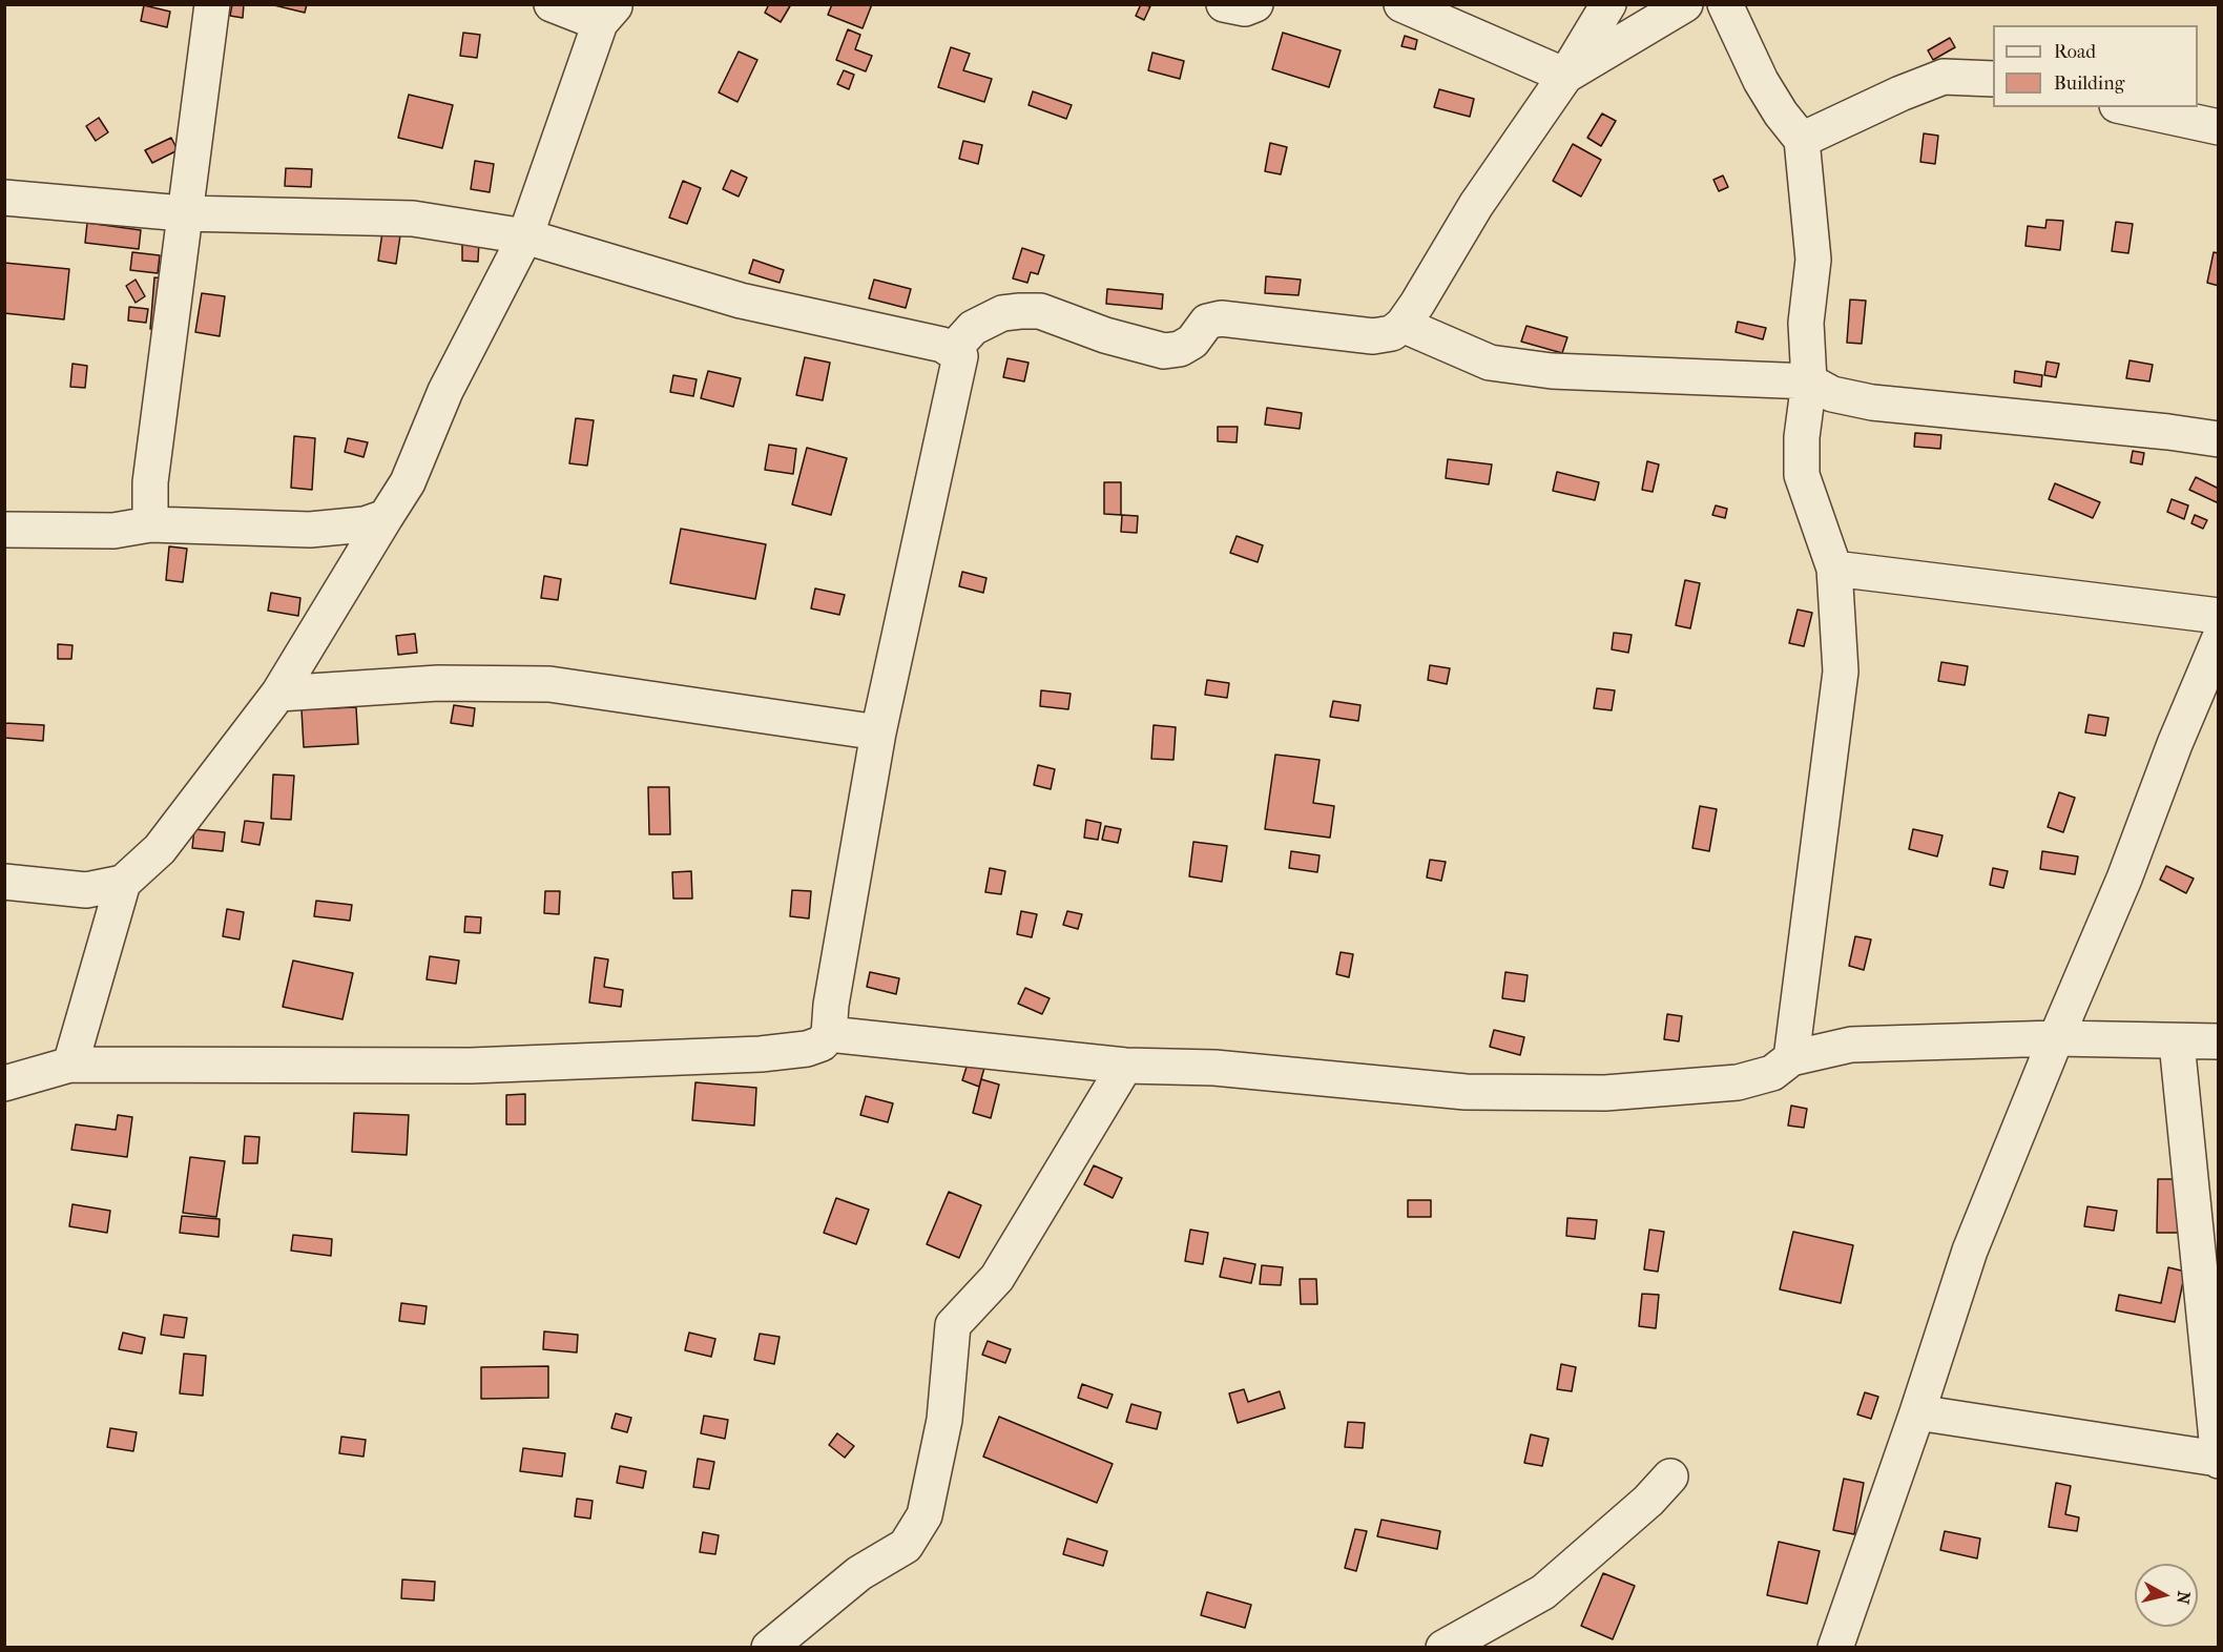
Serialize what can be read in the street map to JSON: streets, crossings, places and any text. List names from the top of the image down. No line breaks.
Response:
{"legend":["Road","Building"],"north":"right"}
